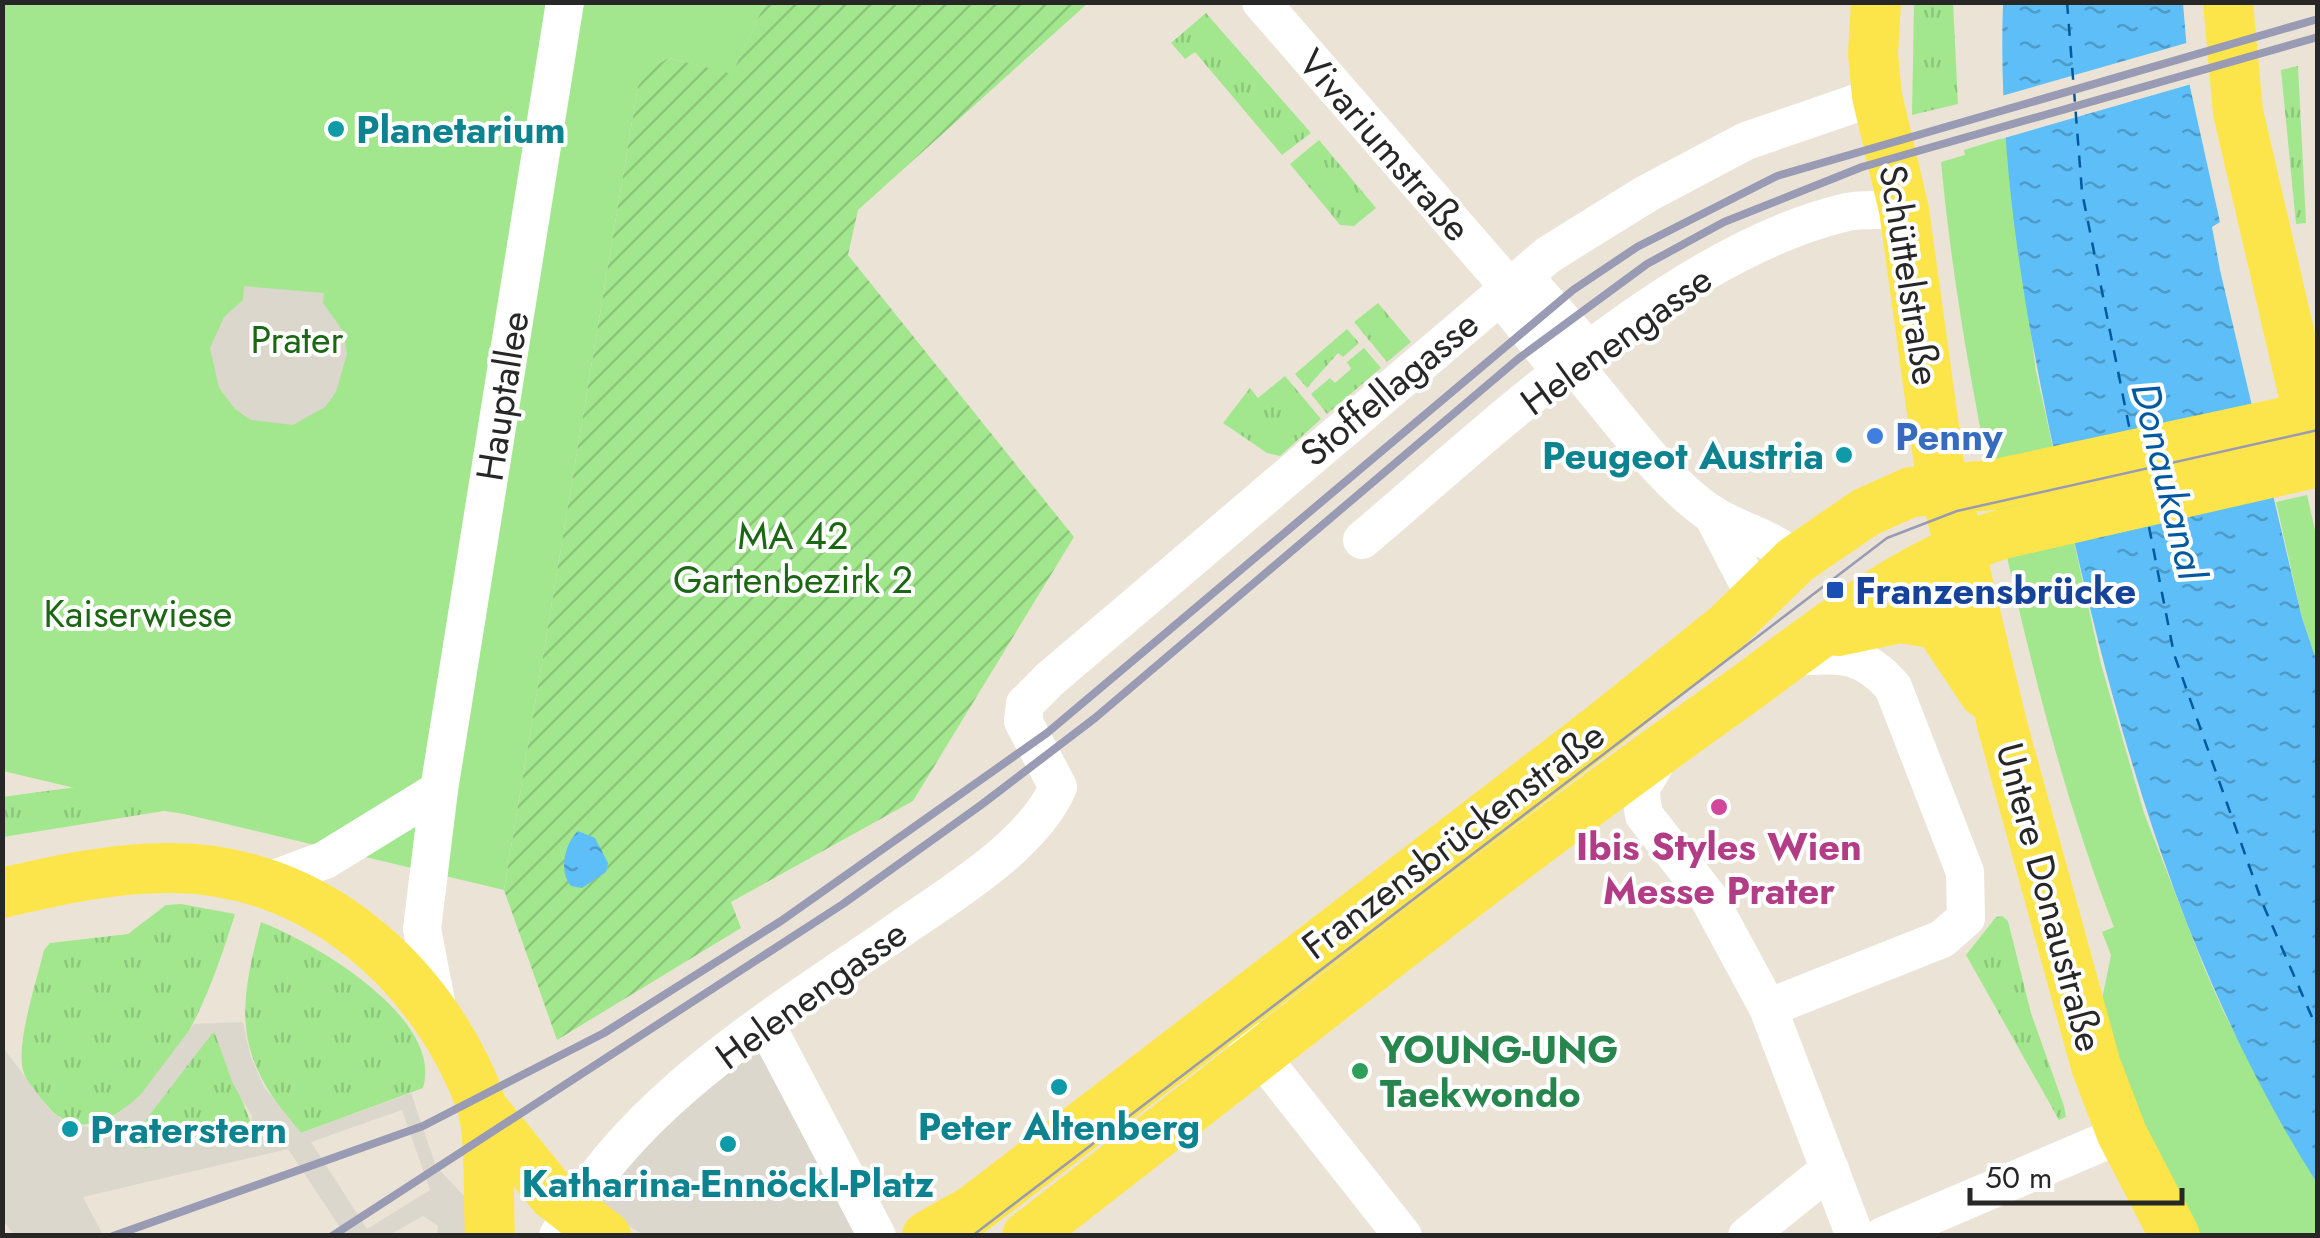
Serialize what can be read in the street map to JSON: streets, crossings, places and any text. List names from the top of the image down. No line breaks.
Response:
{"streets":{"main road":["Schüttelstraße","Franzensbrückenstraße","Untere Donaustraße"],"street":["Vivariumstraße","Helenengasse","Stoffellagasse","Hauptallee"]},"crossings":[["Vivariumstraße","Helenengasse"],["Vivariumstraße","Stoffellagasse"],["Vivariumstraße","Franzensbrückenstraße"],["Schüttelstraße","Helenengasse"],["Schüttelstraße","Stoffellagasse"],["Schüttelstraße","Franzensbrückenstraße"],["Schüttelstraße","Untere Donaustraße"],["Helenengasse","Stoffellagasse"],["Franzensbrückenstraße","Untere Donaustraße"]],"water":["Donaukanal"],"parks":["Prater","MA 42 Gartenbezirk 2","Kaiserwiese"],"places":{"other":["Planetarium","Penny","Peugeot Austria","Ibis Styles Wien Messe Prater","YOUNG-UNG Taekwondo","Peter Altenberg","Praterstern","Katharina-Ennöckl-Platz"],"transit":["Franzensbrücke"]},"scale_bar":"50 m"}
